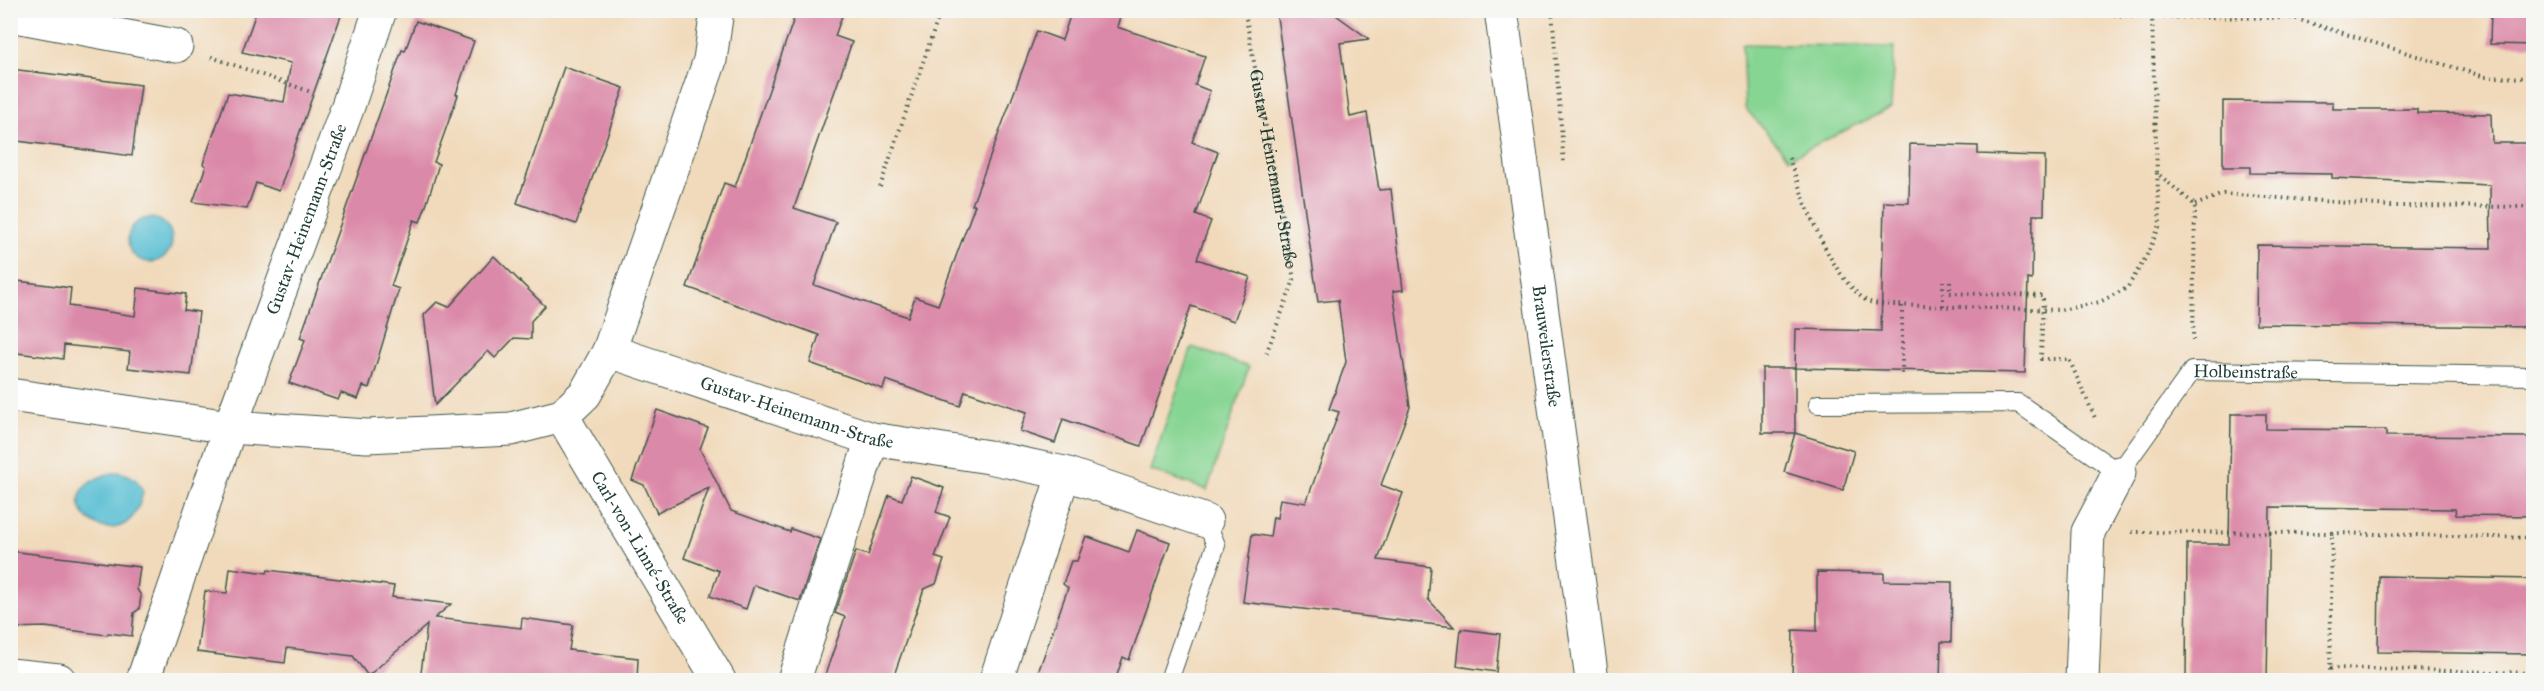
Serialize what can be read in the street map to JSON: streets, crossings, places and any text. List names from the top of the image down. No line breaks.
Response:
{"streets":{"street":["Gustav-Heinemann-Straße","Brauweilerstraße","Holbeinstraße","Carl-von-Linné-Straße"]}}
